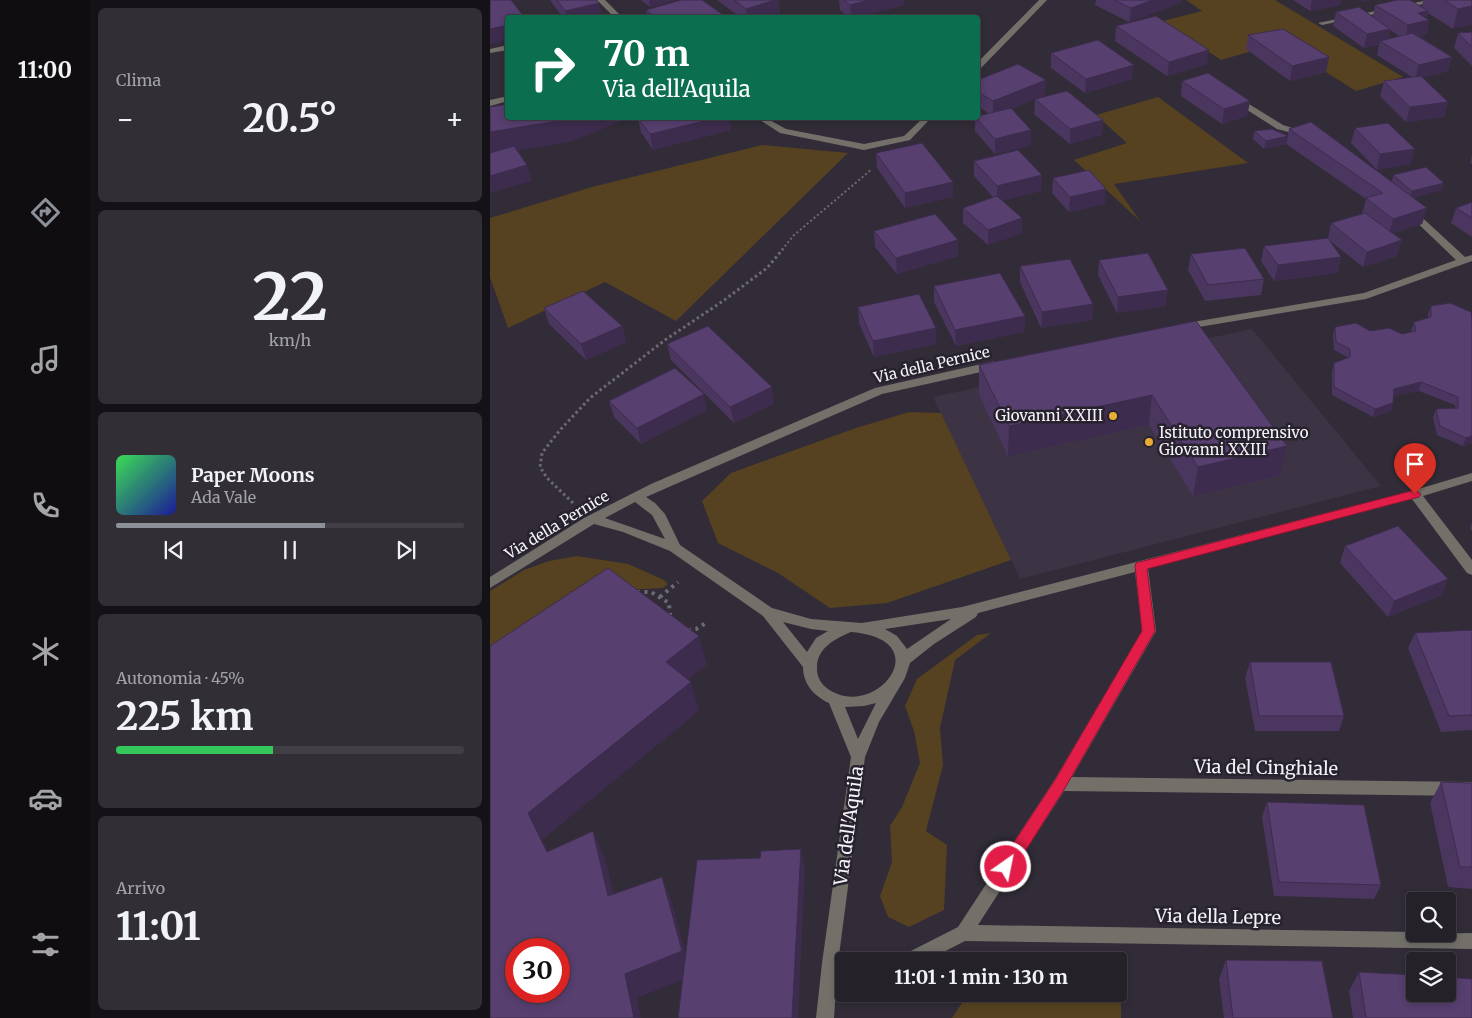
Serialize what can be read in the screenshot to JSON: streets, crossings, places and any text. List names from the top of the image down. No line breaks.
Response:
{"streets":{"street":["Via della Pernice","Via del Cinghiale","Via dell'Aquila","Via della Lepre"]},"places":["Giovanni XXIII","Istituto comprensivo Giovanni XXIII"],"page":{"tabs":"11:00","tile":["Clima",["22","km/h"],["Autonomia · 45%","225 km"],["Arrivo","11:01"]],"turn":["70 m","Via dell'Aquila"],"heat":["−","20.5°","+"],"song":["Paper Moons","Ada Vale"],"limit":"30","trip":"11:01 · 1 min · 130 m"}}
